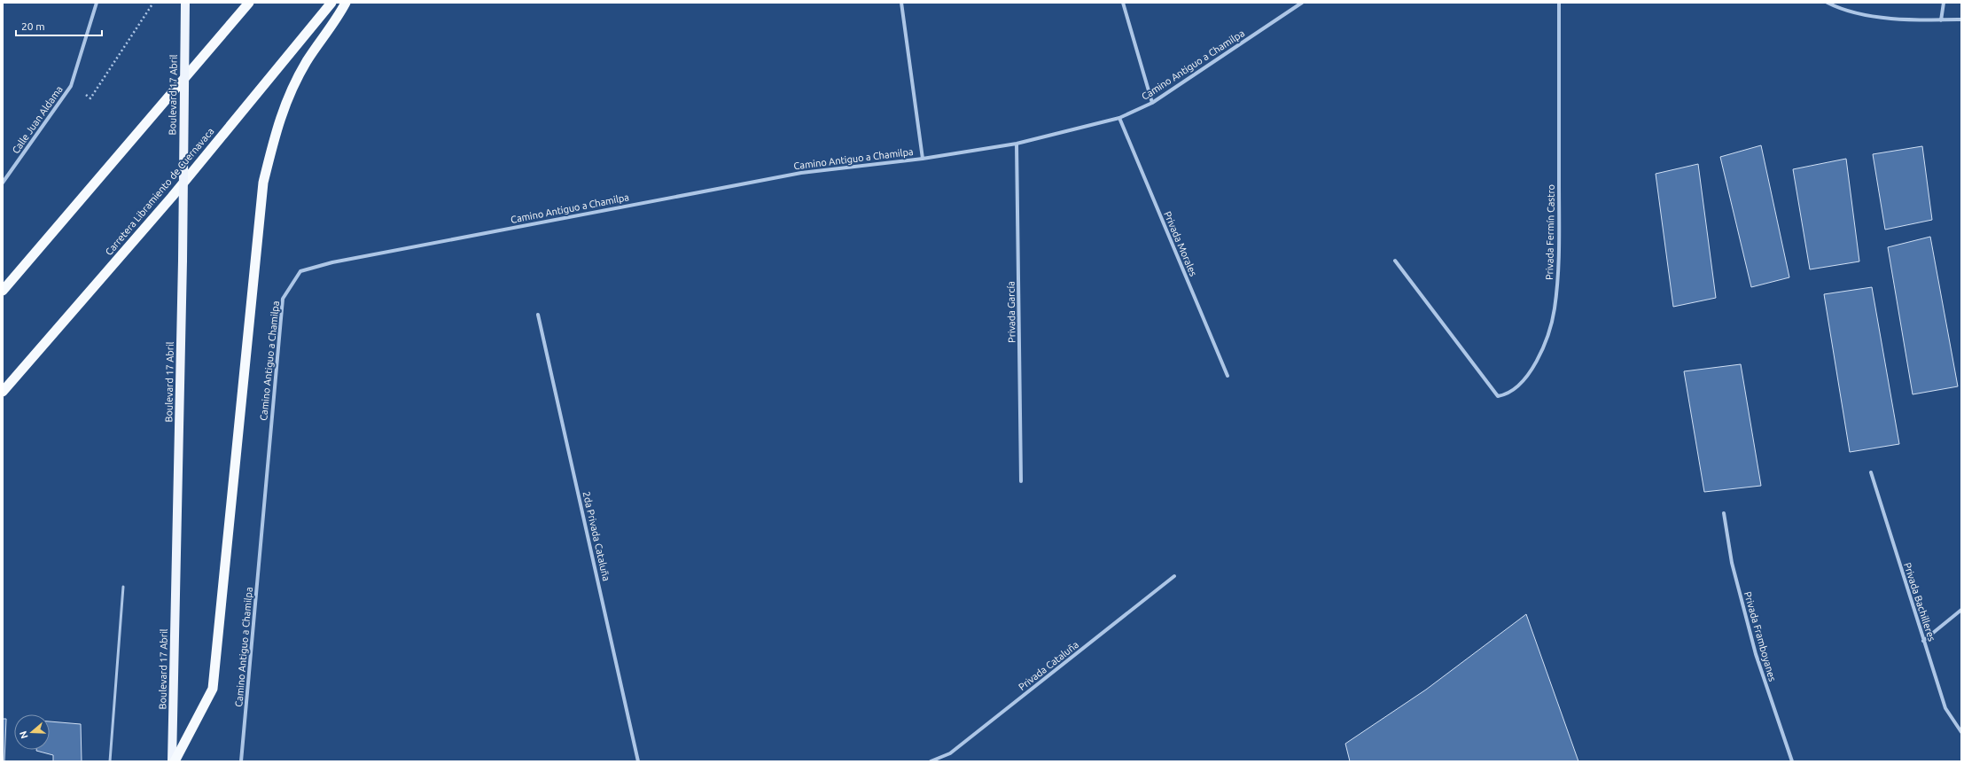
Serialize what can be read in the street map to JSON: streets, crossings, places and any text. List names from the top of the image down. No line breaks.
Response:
{"streets":{"highway":["Carretera Libramiento de Cuernavaca"],"main road":["Boulevard 17 Abril"],"street":["Camino Antiguo a Chamilpa","Calle Juan Aldama","Privada Fermín Castro","Privada Morales","Privada García","2da Privada Cataluña","Privada Bachilleres","Privada Framboyanes","Privada Cataluña"]},"crossings":[["Camino Antiguo a Chamilpa","Privada Morales"],["Camino Antiguo a Chamilpa","Privada García"]],"scale_bar":"20 m","north":"left"}
